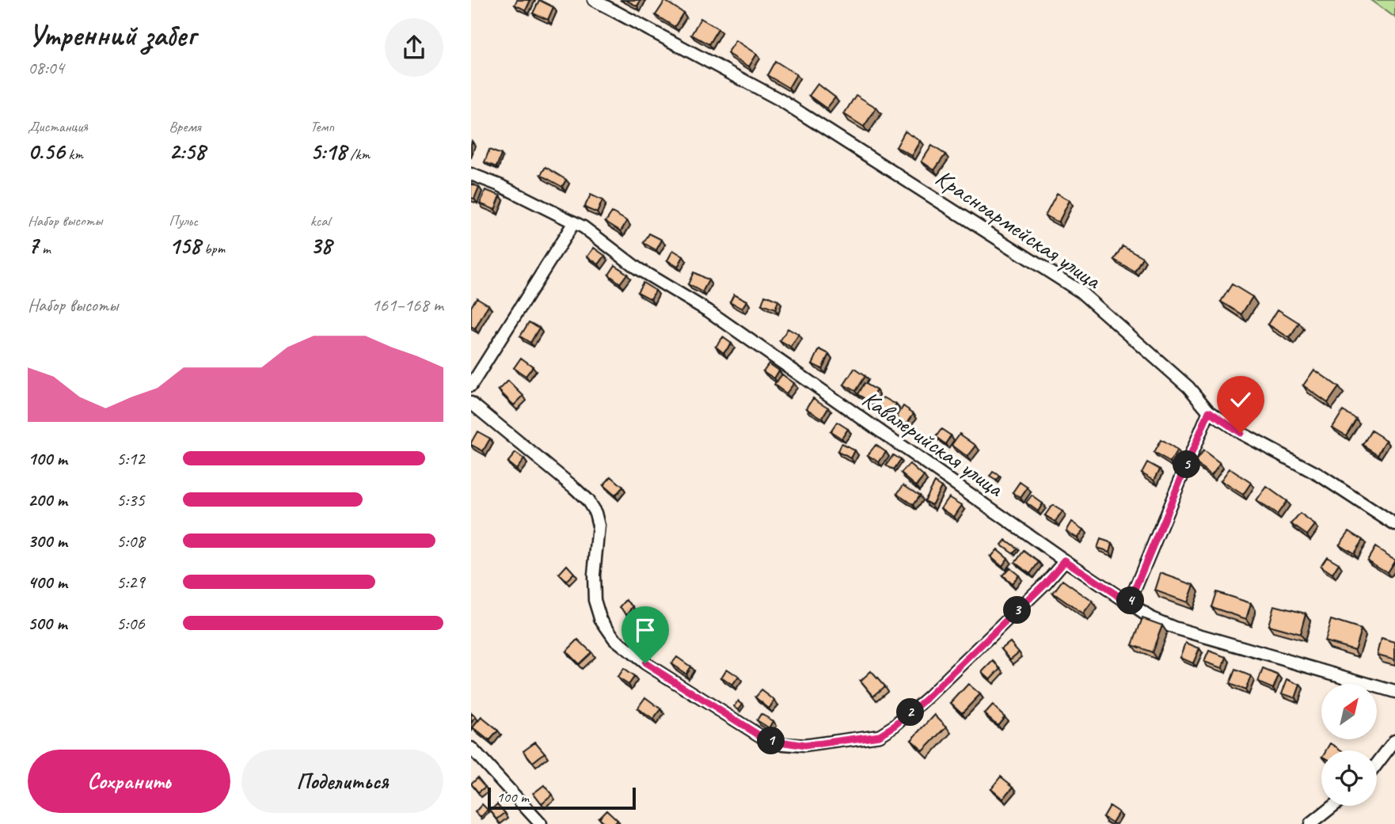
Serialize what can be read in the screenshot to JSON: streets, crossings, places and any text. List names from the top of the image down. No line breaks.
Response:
{"streets":{"street":["Красноармейская улица","Кавалерийская улица"]},"scale_bar":"100 m","north":"top right","page":{"heading":["Утренний забег","08:04"],"stats":[["Дистанция","0.56 km"],["Время","2:58"],["Темп","5:18 /km"],["Набор высоты","7 m"],["Пульс","158 bpm"],["kcal","38"]],"chart":["Набор высоты","161–168 m"],"list":[{"name":"100 m","note":"5:12"},{"name":"200 m","note":"5:35"},{"name":"300 m","note":"5:08"},{"name":"400 m","note":"5:29"},{"name":"500 m","note":"5:06"}],"pins":["5","4","3","2","1"],"buttons":["Сохранить","Поделиться"],"scale":"100 m"}}
